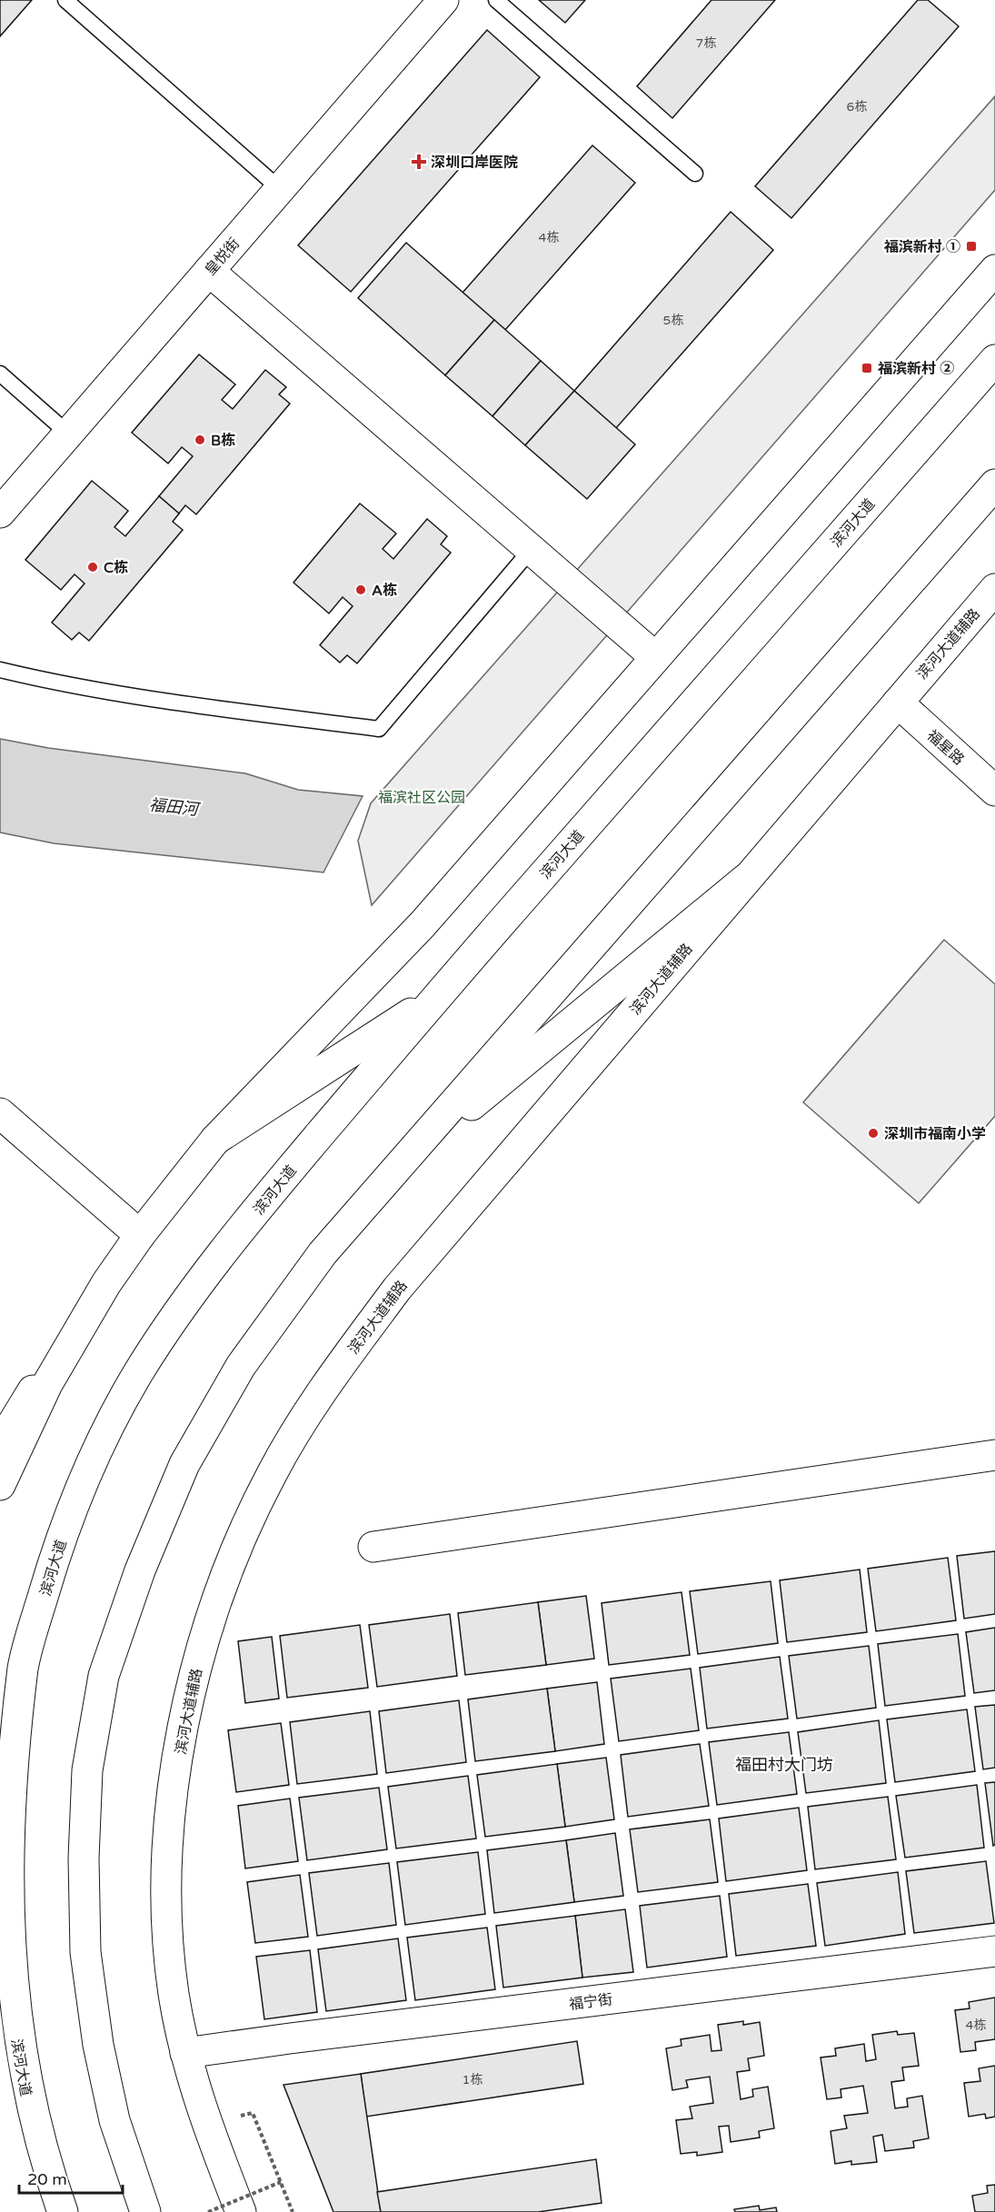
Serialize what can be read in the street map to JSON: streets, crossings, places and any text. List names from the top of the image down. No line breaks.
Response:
{"streets":{"main road":["皇悦街","滨河大道","滨河大道辅路","福星路","福宁街"]},"crossings":[["滨河大道辅路","福星路"],["滨河大道辅路","福宁街"]],"districts":["福田村大门坊"],"water":["福田河"],"parks":["福滨社区公园"],"places":{"health":["深圳口岸医院"],"transit":["福滨新村 ①","福滨新村 ②"],"other":["B栋","C栋","A栋","深圳市福南小学"]},"house_numbers":["7栋","6栋","4栋","5栋","4栋","1栋"],"scale_bar":"20 m"}
